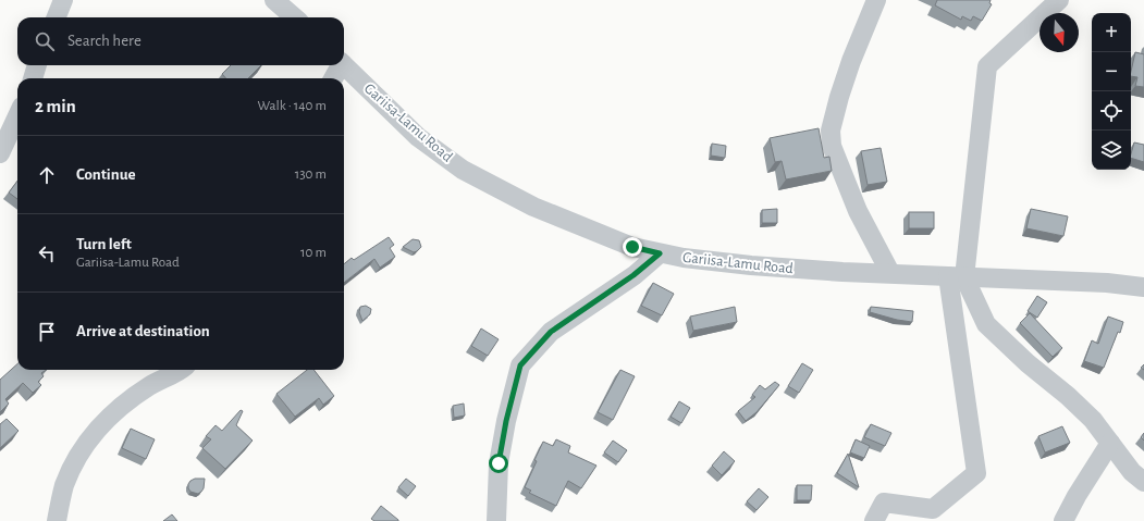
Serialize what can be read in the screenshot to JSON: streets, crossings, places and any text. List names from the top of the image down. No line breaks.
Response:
{"streets":{"street":["Gariisa-Lamu Road"]},"north":"bottom","page":{"map_buttons":["+","−"],"search":"Search here","heading":["2 min","Walk · 140 m"],"list":[["Continue","130 m"],["Turn left","Gariisa-Lamu Road","10 m"],"Arrive at destination"]}}
